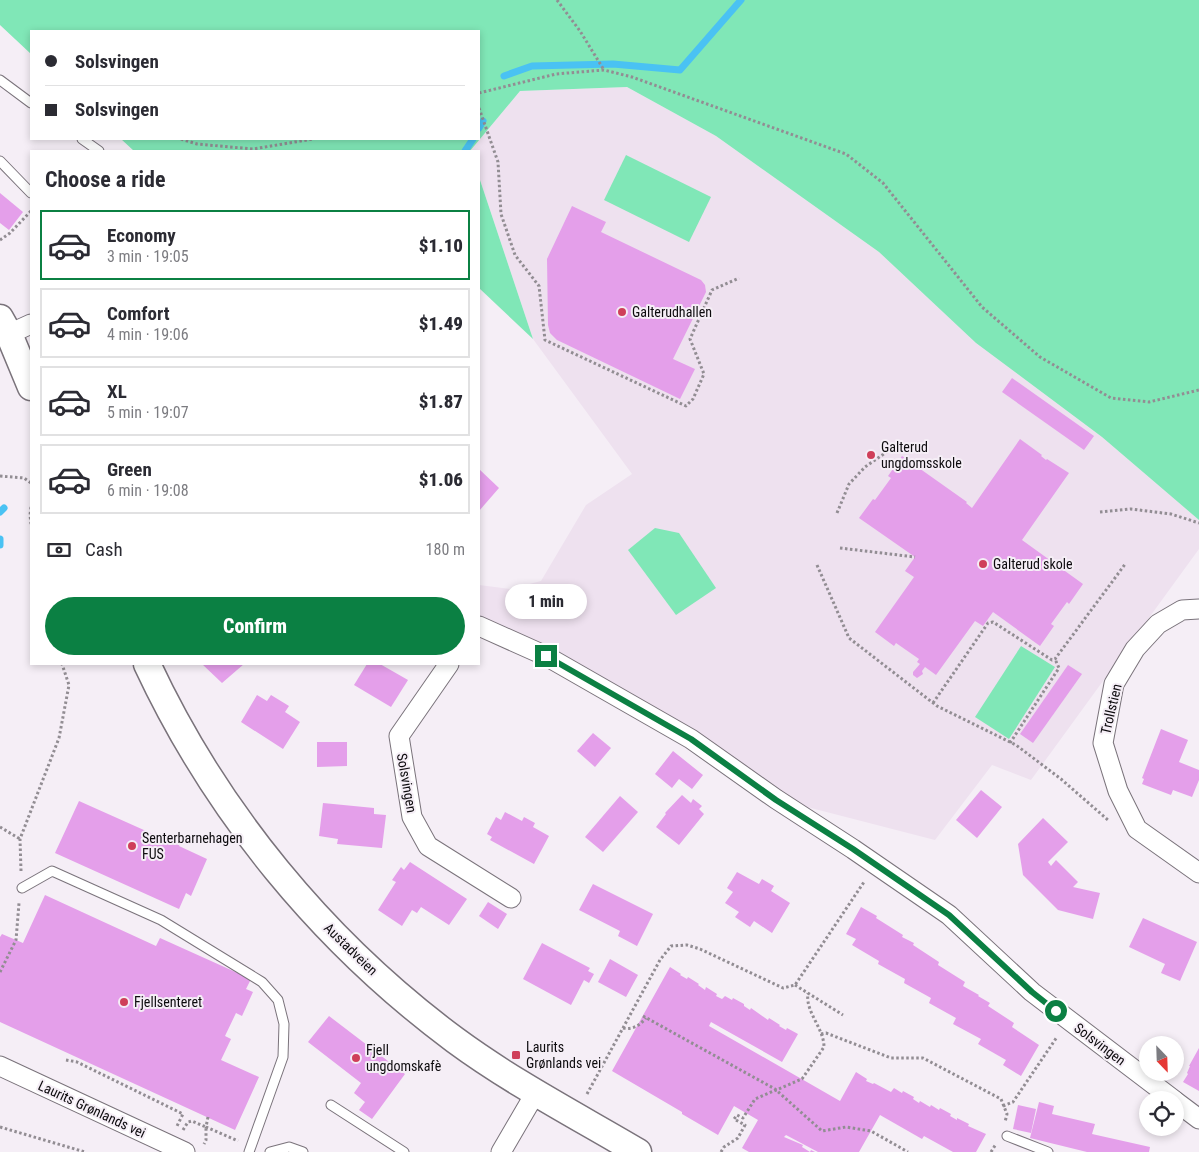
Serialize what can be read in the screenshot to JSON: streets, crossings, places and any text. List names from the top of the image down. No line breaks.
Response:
{"streets":{"main road":["Austadveien"],"street":["Trollstien","Solsvingen","Laurits Grønlands vei"]},"places":{"other":["Galterudhallen","Galterud ungdomsskole","Galterud skole","Senterbarnehagen FUS","Fjellsenteret","Fjell ungdomskafè"],"transit":["Laurits Grønlands vei"]},"north":"bottom right","page":{"banner":["Solsvingen","Solsvingen"],"heading":"Choose a ride","list":[{"name":"Economy","note":"3 min · 19:05","value":"$1.10"},{"name":"Comfort","note":"4 min · 19:06","value":"$1.49"},{"name":"XL","note":"5 min · 19:07","value":"$1.87"},{"name":"Green","note":"6 min · 19:08","value":"$1.06"}],"pay":["Cash","180 m"],"bubble":"1 min","buttons":"Confirm"}}
